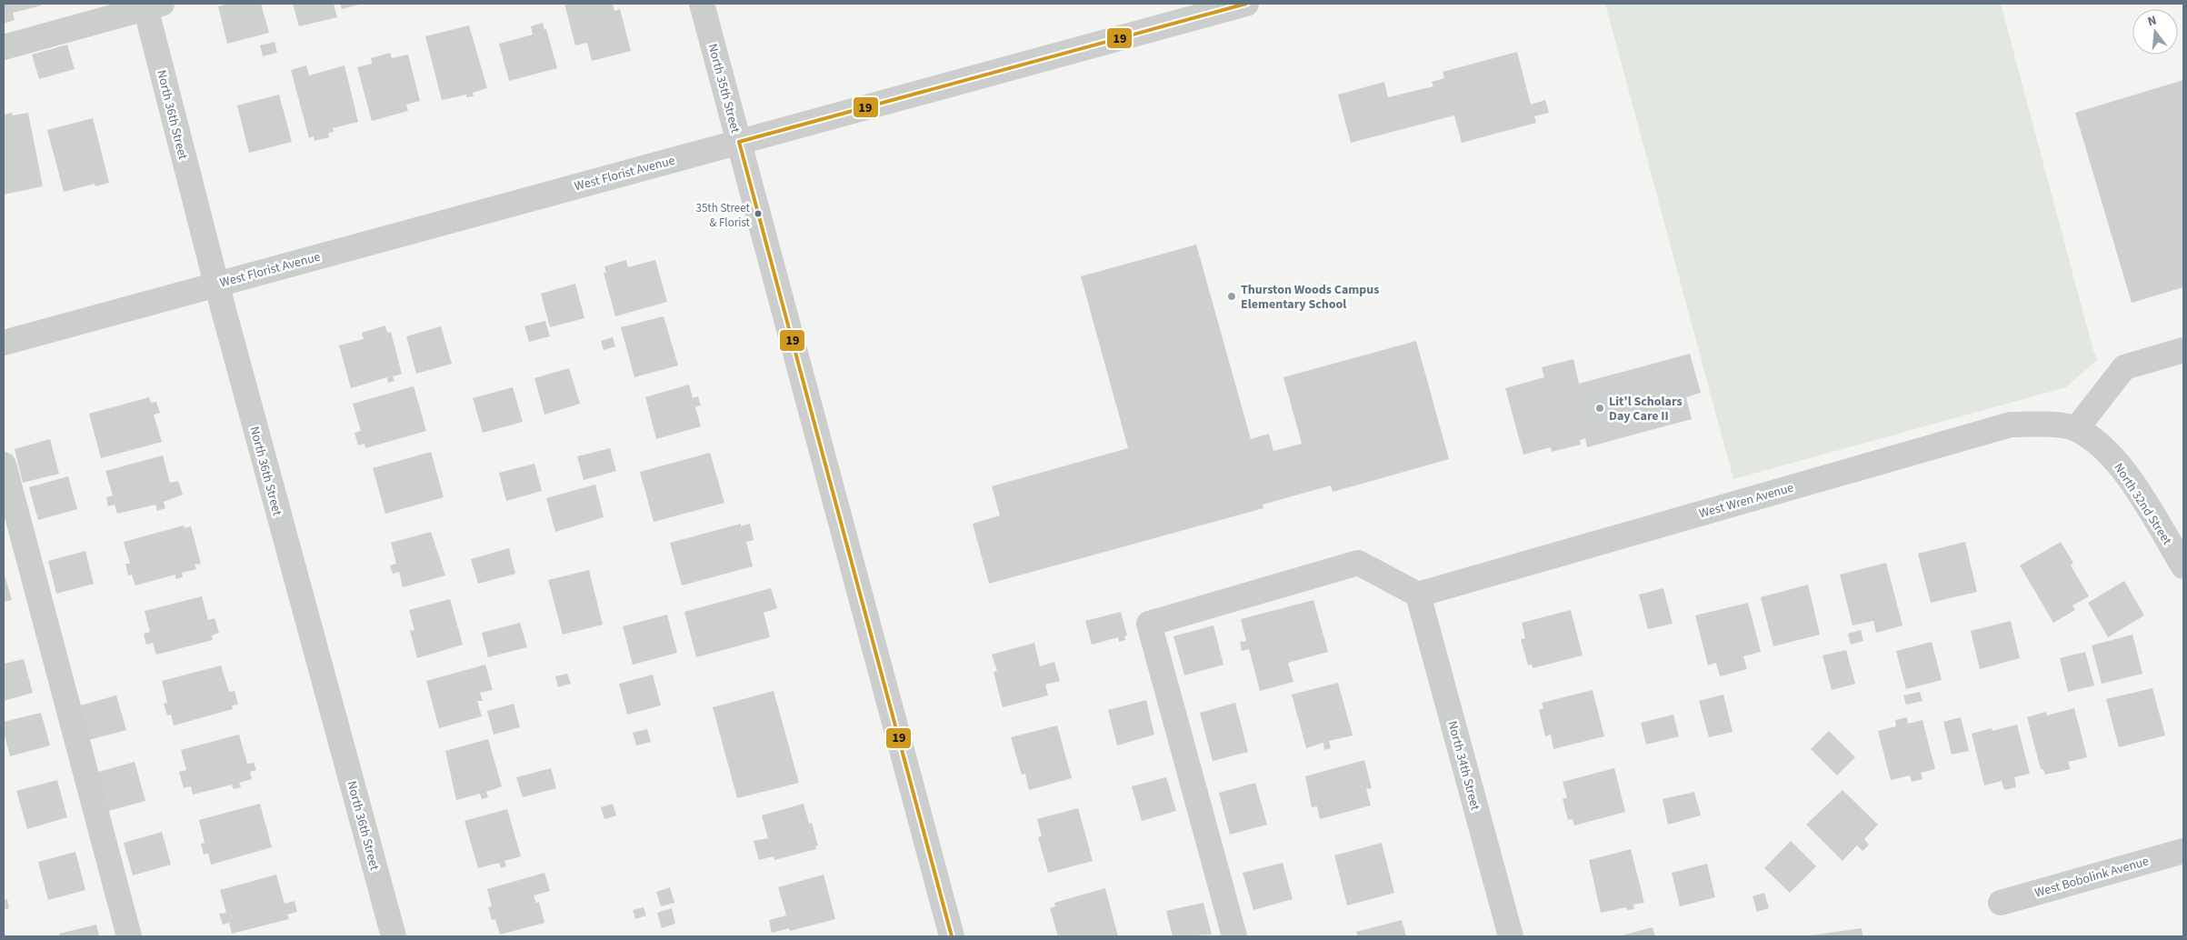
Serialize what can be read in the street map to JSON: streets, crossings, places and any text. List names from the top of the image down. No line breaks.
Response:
{"streets":{"street":["North 35th Street","North 36th Street","West Florist Avenue","West Wren Avenue","North 32nd Street","North 34th Street","West Bobolink Avenue"]},"crossings":[["North 35th Street","West Florist Avenue"],["North 36th Street","West Florist Avenue"],["West Wren Avenue","North 32nd Street"],["West Wren Avenue","North 34th Street"]],"places":["35th Street & Florist","Thurston Woods Campus Elementary School","Lit'l Scholars Day Care II"],"lines":["transit line 19"],"north":"top"}
